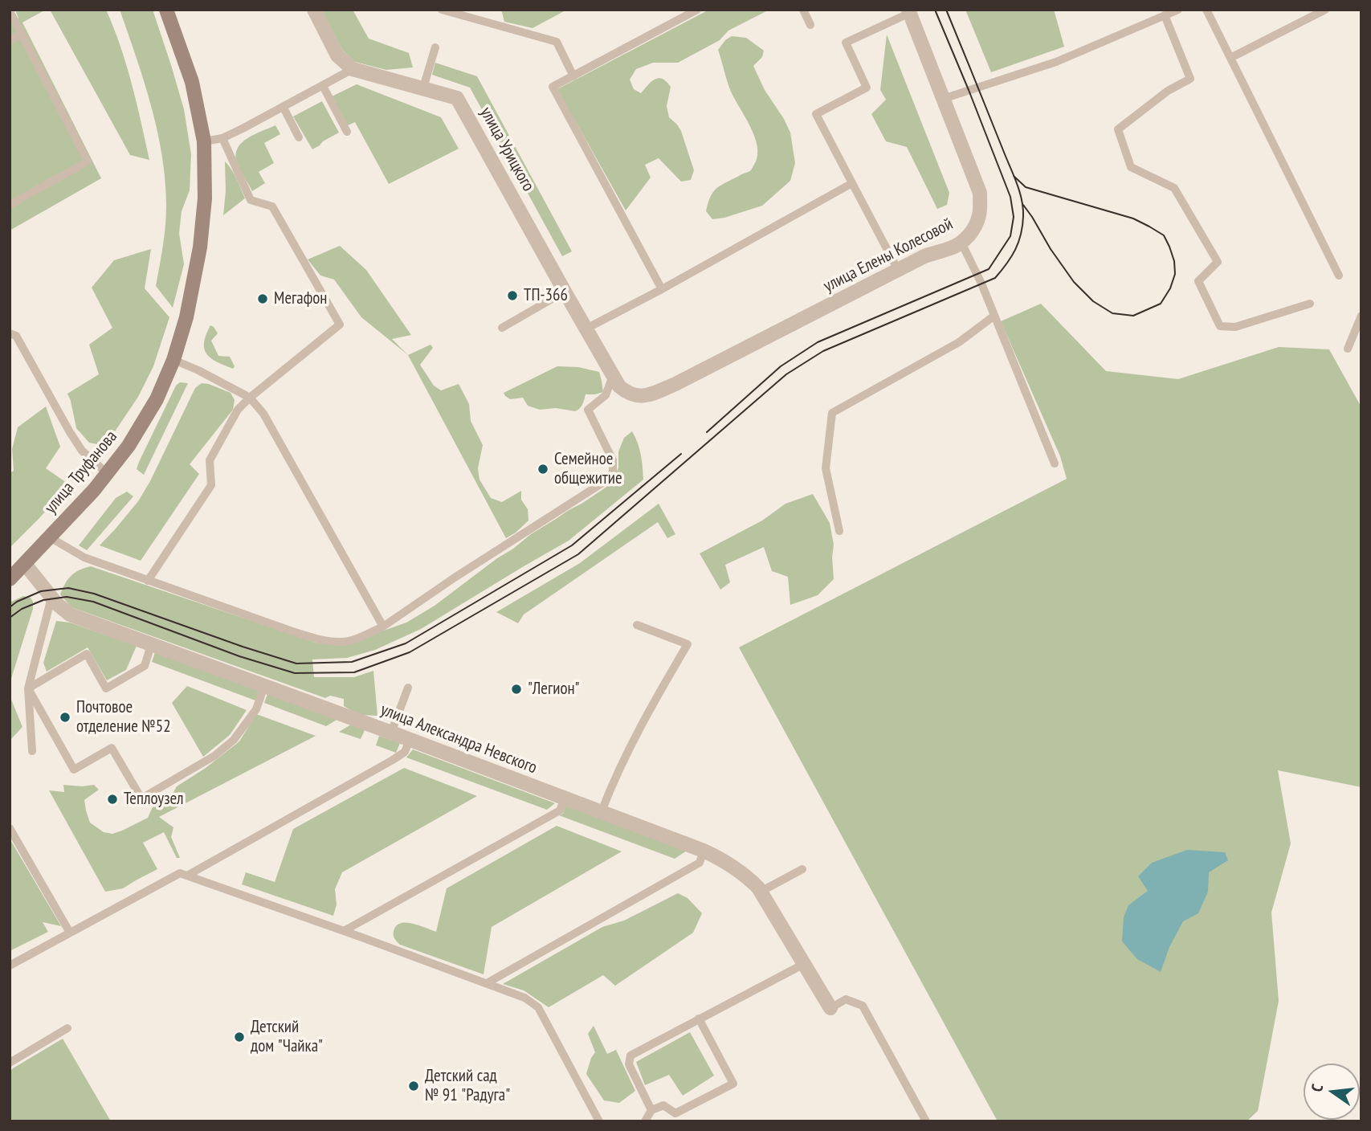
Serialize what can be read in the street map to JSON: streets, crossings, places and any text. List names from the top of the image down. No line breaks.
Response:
{"streets":{"street":["улица Урицкого","улица Елены Колесовой","улица Труфанова","улица Александра Невского"]},"crossings":[["улица Урицкого","улица Елены Колесовой"],["улица Труфанова","улица Александра Невского"]],"places":["ТП-366","Мегафон","Семейное общежитие","\"Легион\"","Почтовое отделение №52","Теплоузел","Детский дом \"Чайка\"","Детский сад № 91 \"Радуга\""],"north":"left"}
